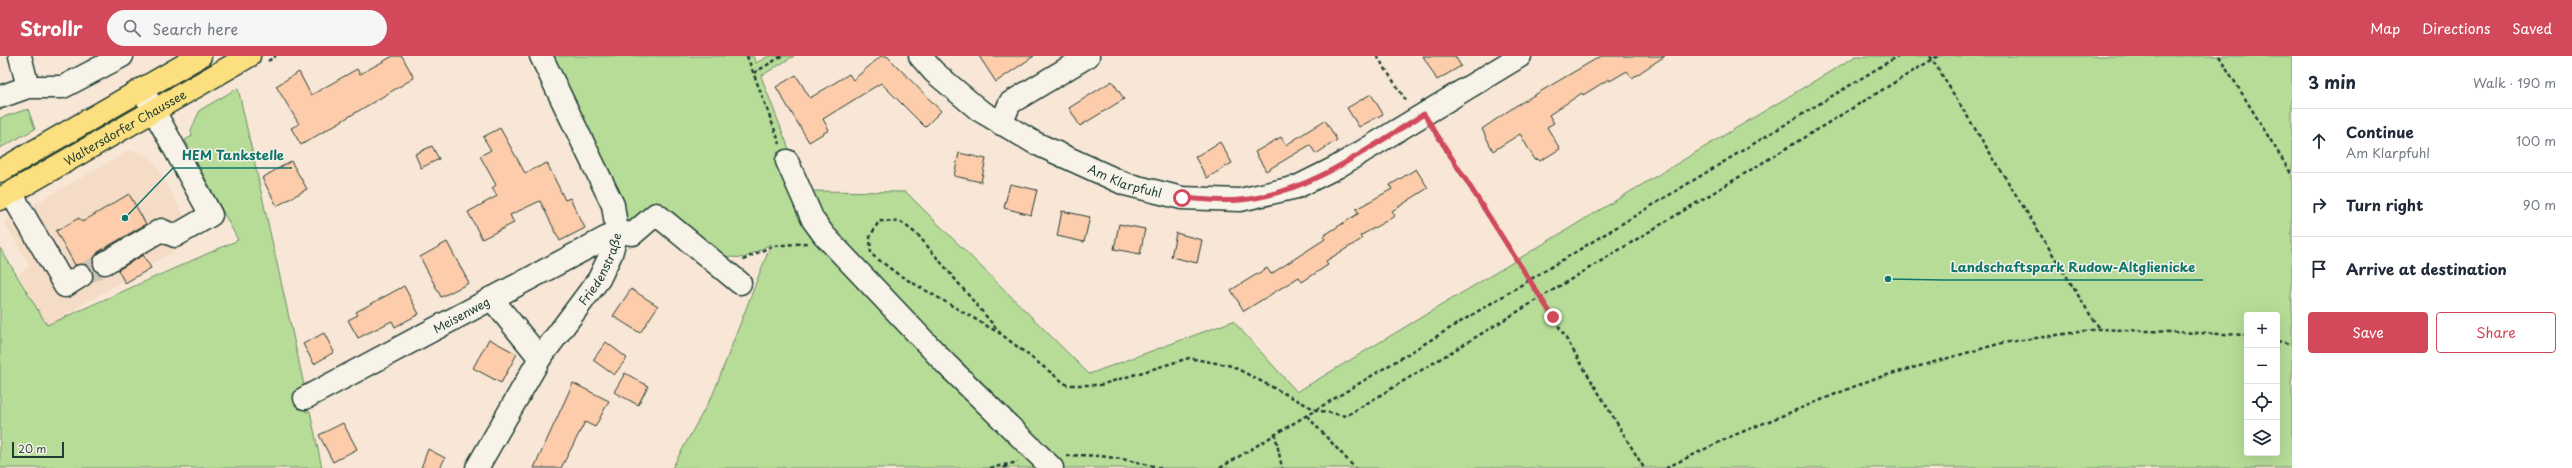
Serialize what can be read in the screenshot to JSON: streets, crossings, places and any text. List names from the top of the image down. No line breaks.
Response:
{"streets":{"main road":["Waltersdorfer Chaussee"],"street":["Am Klarpfuhl","Friedenstraße","Meisenweg"]},"crossings":[["Friedenstraße","Meisenweg"]],"places":["HEM Tankstelle","Landschaftspark Rudow-Altglienicke"],"scale_bar":"20 m","page":{"header":"Strollr","search":"Search here","nav":["Map","Directions","Saved"],"heading":["3 min","Walk · 190 m"],"list":[["Continue","Am Klarpfuhl","100 m"],["Turn right","90 m"],"Arrive at destination"],"buttons":["Save","Share"],"map_buttons":["+","−"],"scale":"20 m"}}
